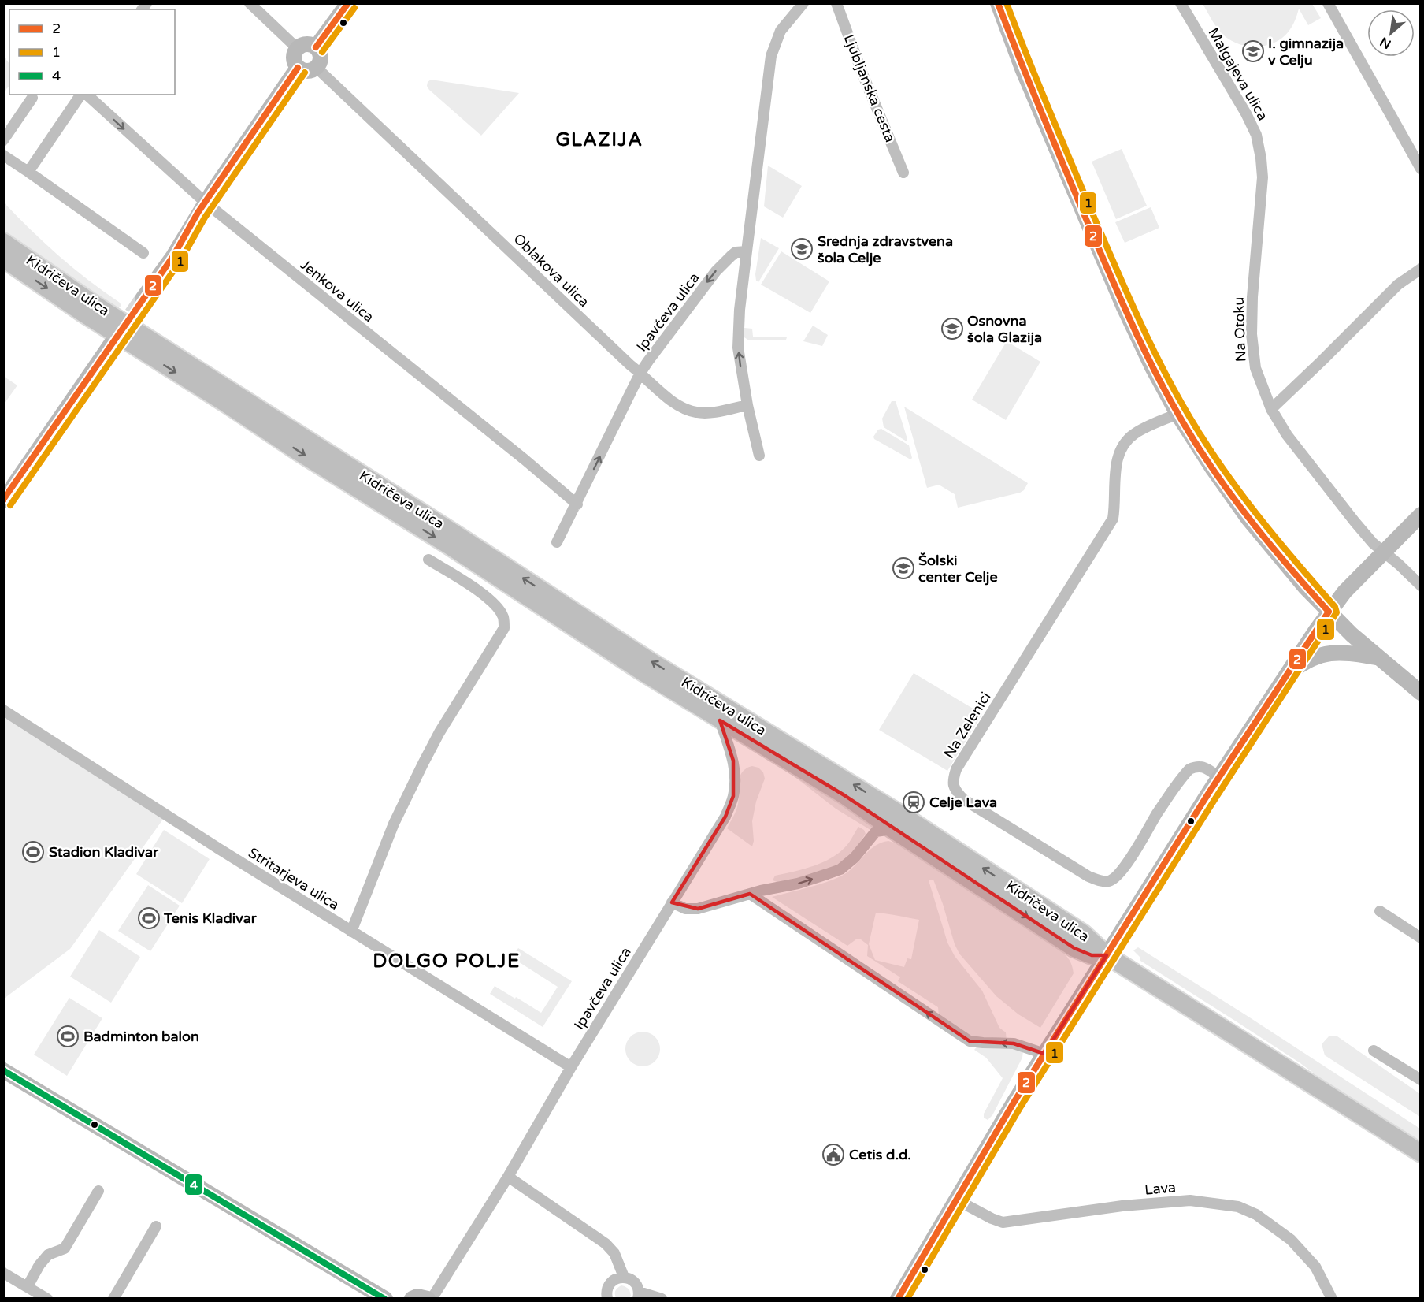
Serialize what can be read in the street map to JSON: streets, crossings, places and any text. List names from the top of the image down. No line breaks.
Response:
{"streets":{"main road":["Kidričeva ulica"],"street":["Malgajeva ulica","Ljubljanska cesta","Oblakova ulica","Jenkova ulica","Ipavčeva ulica","Na Otoku","Na Zelenici","Stritarjeva ulica","Lava"]},"crossings":[["Malgajeva ulica","Na Otoku"],["Oblakova ulica","Ipavčeva ulica"],["Kidričeva ulica","Ipavčeva ulica"],["Jenkova ulica","Ipavčeva ulica"],["Ipavčeva ulica","Stritarjeva ulica"]],"districts":["GLAZIJA","DOLGO POLJE"],"places":{"school or university":["I. gimnazija v Celju","Srednja zdravstvena šola Celje","Osnovna šola Glazija","Šolski center Celje"],"station":["Celje Lava"],"sports":["Stadion Kladivar","Tenis Kladivar","Badminton balon"],"public building":["Cetis d.d."]},"lines":["transit line 2","transit line 1","transit line 4"],"legend":["2","1","4"],"north":"bottom left"}
